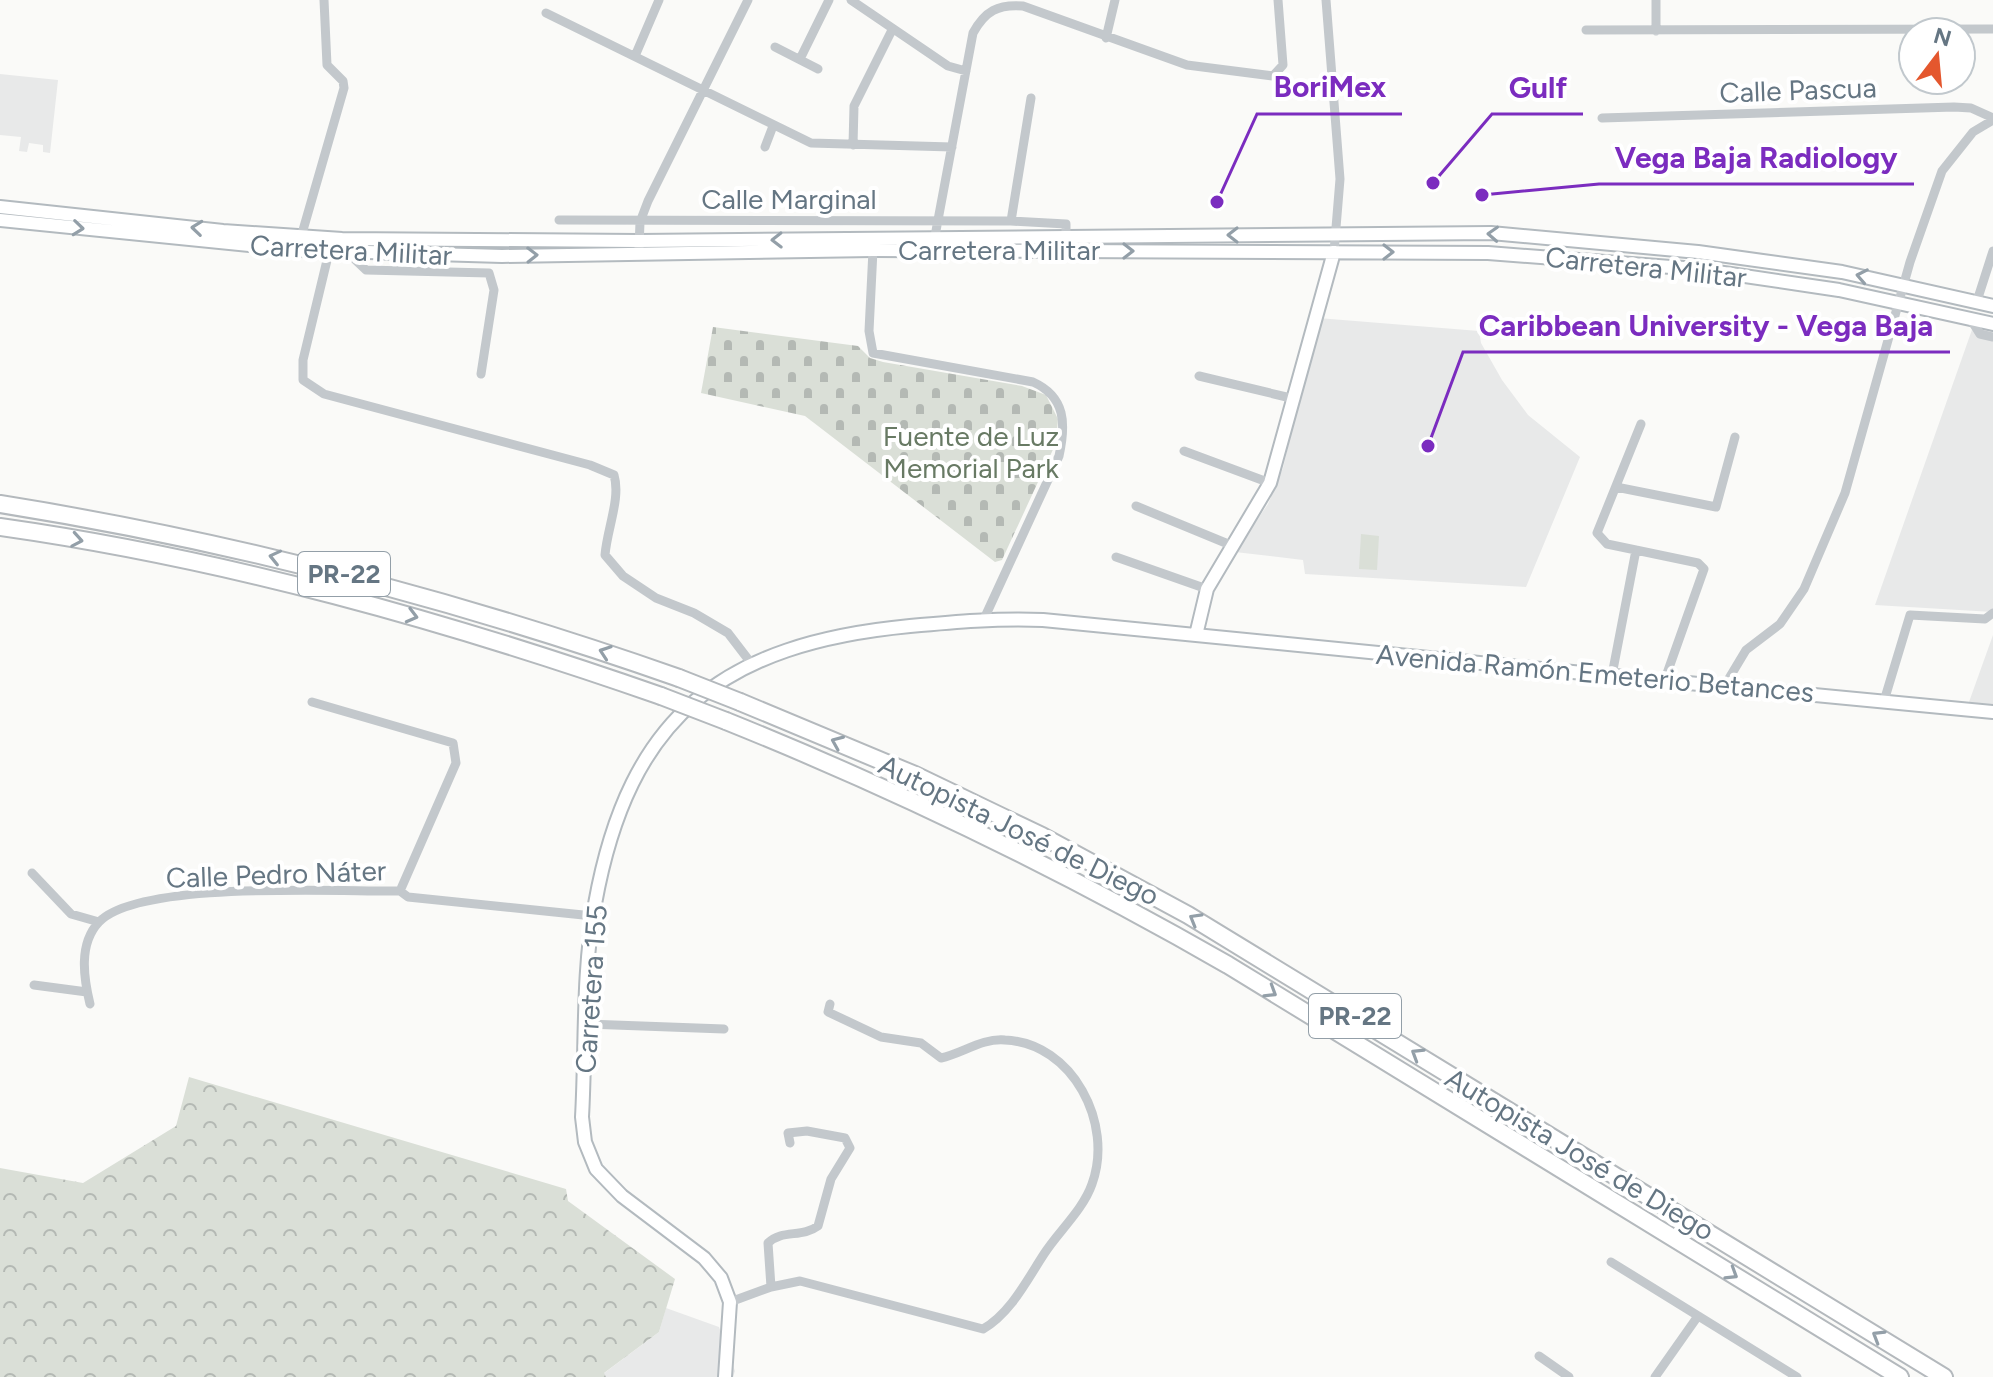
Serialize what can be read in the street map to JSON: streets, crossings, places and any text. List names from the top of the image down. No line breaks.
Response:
{"streets":{"highway":["PR-22","Autopista José de Diego"],"main road":["Carretera Militar","Avenida Ramón Emeterio Betances","Carretera 155"],"street":["Calle Pascua","Calle Marginal","Calle Pedro Náter"]},"crossings":[["Calle Marginal","Carretera Militar"],["Avenida Ramón Emeterio Betances","Carretera 155"],["Calle Pedro Náter","Carretera 155"]],"parks":["Fuente de Luz Memorial Park"],"places":["Gulf","Vega Baja Radiology","BoriMex","Caribbean University - Vega Baja"],"north":"top"}
